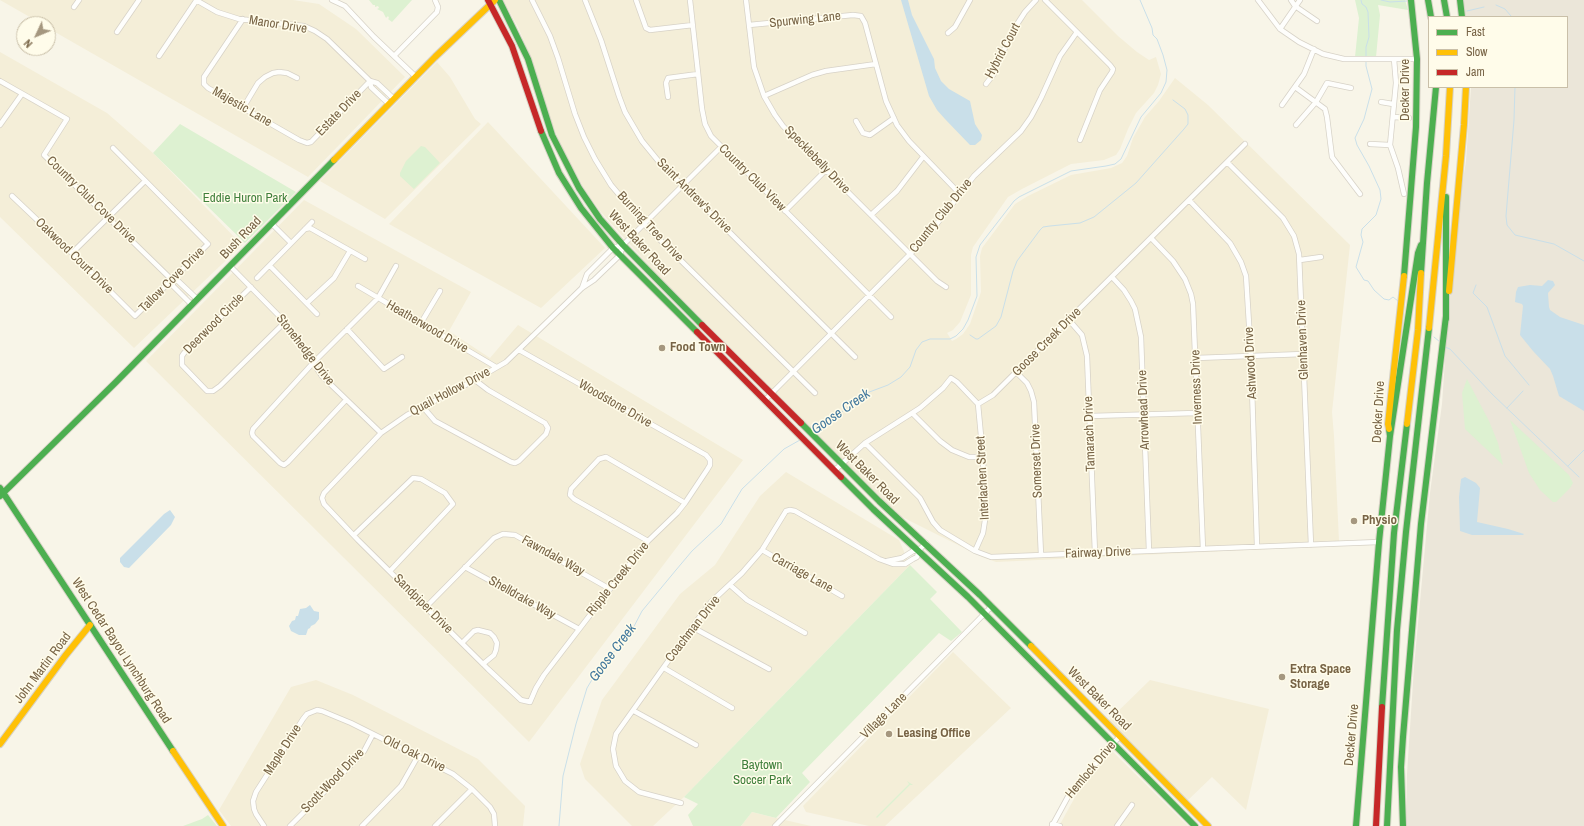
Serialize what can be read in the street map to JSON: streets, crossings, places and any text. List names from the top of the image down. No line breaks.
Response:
{"streets":{"main road":["Decker Drive","Bush Road","West Baker Road","West Cedar Bayou Lynchburg Road","John Martin Road"],"street":["Spurwing Lane","Manor Drive","Hybrid Court","Majestic Lane","Estate Drive","Specklebelly Drive","Country Club View","Saint Andrew's Drive","Country Club Cove Drive","Country Club Drive","Burning Tree Drive","Oakwood Court Drive","Tallow Cove Drive","Deerwood Circle","Heatherwood Drive","Glenhaven Drive","Goose Creek Drive","Stonehedge Drive","Ashwood Drive","Inverness Drive","Quail Hollow Drive","Woodstone Drive","Arrowhead Drive","Tamarach Drive","Somerset Drive","Interlachen Street","Fairway Drive","Fawndale Way","Carriage Lane","Ripple Creek Drive","Shelldrake Way","Sandpiper Drive","Coachman Drive","Village Lane","Maple Drive","Old Oak Drive","Hemlock Drive","Scott-Wood Drive"]},"crossings":[["Spurwing Lane","Specklebelly Drive"],["Manor Drive","Majestic Lane"],["Manor Drive","Estate Drive"],["Manor Drive","Bush Road"],["Decker Drive","Fairway Drive"],["Majestic Lane","Estate Drive"],["Specklebelly Drive","Country Club Drive"],["Country Club View","Country Club Drive"],["Saint Andrew's Drive","Country Club Drive"],["Country Club Cove Drive","Bush Road"],["Country Club Cove Drive","Tallow Cove Drive"],["Country Club Drive","Burning Tree Drive"],["Country Club Drive","West Baker Road"],["Bush Road","West Baker Road"],["Bush Road","Stonehedge Drive"],["Bush Road","West Cedar Bayou Lynchburg Road"],["West Baker Road","Quail Hollow Drive"],["West Baker Road","Coachman Drive"],["West Baker Road","Village Lane"],["West Baker Road","Hemlock Drive"],["Oakwood Court Drive","Tallow Cove Drive"],["Deerwood Circle","Stonehedge Drive"],["Heatherwood Drive","Quail Hollow Drive"],["Glenhaven Drive","Goose Creek Drive"],["Glenhaven Drive","Fairway Drive"],["Goose Creek Drive","Ashwood Drive"],["Goose Creek Drive","Inverness Drive"],["Goose Creek Drive","Arrowhead Drive"],["Goose Creek Drive","Tamarach Drive"],["Goose Creek Drive","Somerset Drive"],["Goose Creek Drive","Interlachen Street"],["Stonehedge Drive","Quail Hollow Drive"],["Ashwood Drive","Fairway Drive"],["Inverness Drive","Fairway Drive"],["Quail Hollow Drive","Woodstone Drive"],["Quail Hollow Drive","Sandpiper Drive"],["Woodstone Drive","Ripple Creek Drive"],["Arrowhead Drive","Fairway Drive"],["Tamarach Drive","Fairway Drive"],["Somerset Drive","Fairway Drive"],["Interlachen Street","Fairway Drive"],["Fawndale Way","Ripple Creek Drive"],["Fawndale Way","Shelldrake Way"],["Fawndale Way","Sandpiper Drive"],["Carriage Lane","Coachman Drive"],["Ripple Creek Drive","Shelldrake Way"],["Ripple Creek Drive","Sandpiper Drive"],["West Cedar Bayou Lynchburg Road","John Martin Road"],["Maple Drive","Old Oak Drive"],["Old Oak Drive","Scott-Wood Drive"]],"water":["Goose Creek"],"parks":["Eddie Huron Park","Baytown Soccer Park"],"places":["Food Town","Physio","Extra Space Storage","Leasing Office"],"legend":["Fast","Slow","Jam"],"north":"bottom left"}
